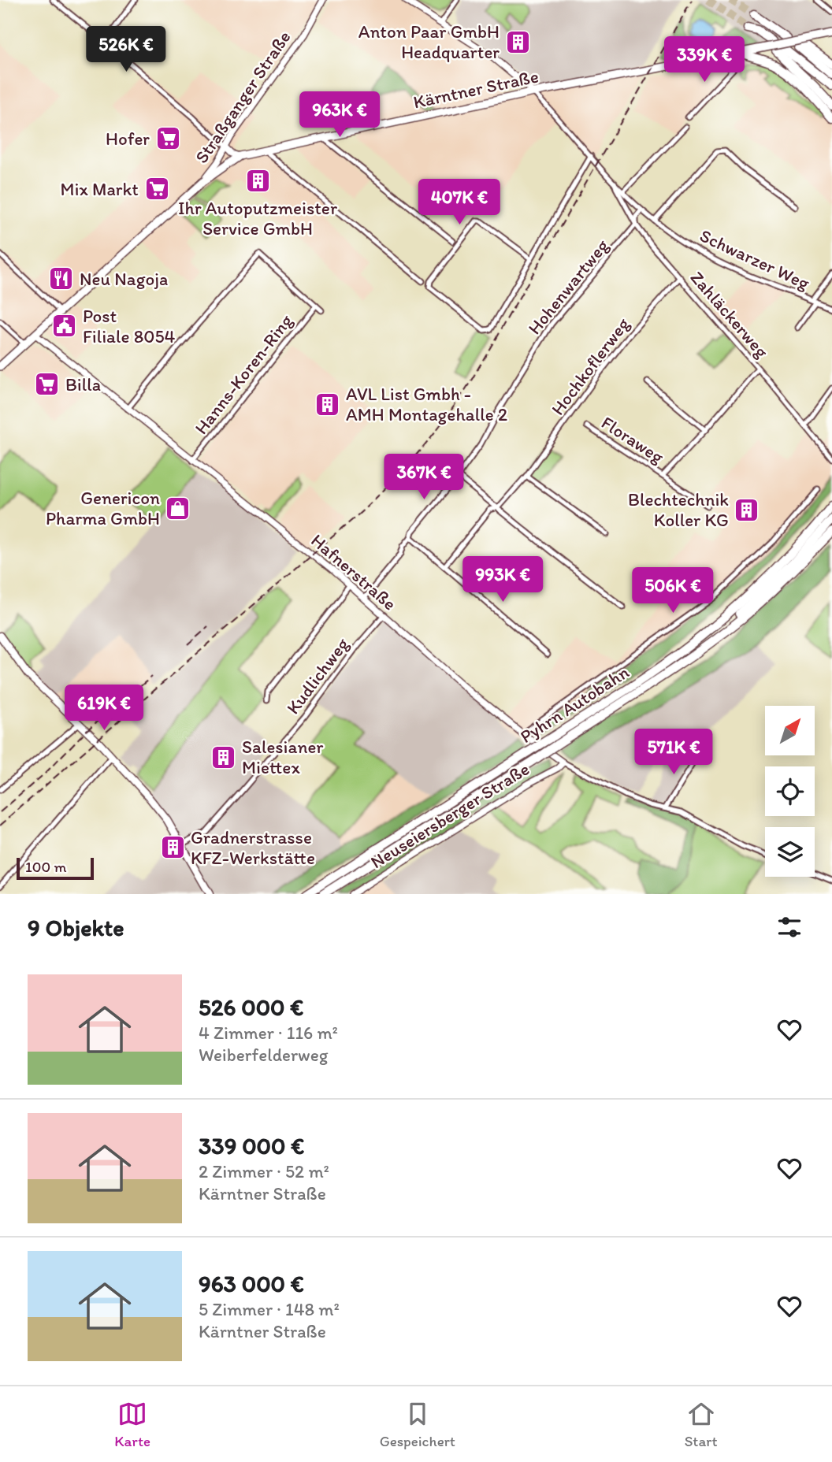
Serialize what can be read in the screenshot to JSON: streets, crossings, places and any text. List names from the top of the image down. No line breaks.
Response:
{"streets":{"highway":["Pyhrn Autobahn"],"main road":["Kärntner Straße"],"street":["Straßganger Straße","Schwarzer Weg","Hohenwartweg","Zahläckerweg","Hochkoflerweg","Hanns-Koren-Ring","Floraweg","Hafnerstraße","Kudlichweg","Neuseiersberger Straße"]},"crossings":[["Kärntner Straße","Straßganger Straße"],["Kärntner Straße","Schwarzer Weg"],["Kärntner Straße","Hafnerstraße"],["Schwarzer Weg","Hohenwartweg"],["Schwarzer Weg","Zahläckerweg"],["Hohenwartweg","Zahläckerweg"],["Hohenwartweg","Hafnerstraße"],["Zahläckerweg","Hochkoflerweg"],["Zahläckerweg","Floraweg"],["Hanns-Koren-Ring","Hafnerstraße"],["Hafnerstraße","Kudlichweg"],["Hafnerstraße","Neuseiersberger Straße"]],"places":{"building":["Anton Paar GmbH Headquarter","Ihr Autoputzmeister Service GmbH","AVL List Gmbh - AMH Montagehalle 2","Blechtechnik Koller KG","Salesianer Miettex","Gradnerstrasse KFZ-Werkstätte"],"supermarket":["Hofer","Mix Markt","Billa"],"restaurant":["Neu Nagoja"],"public building":["Post Filiale 8054"],"shop":["Genericon Pharma GmbH"]},"scale_bar":"100 m","north":"top right","page":{"price":["526K €","339K €","963K €","407K €","367K €","993K €","506K €","619K €","571K €"],"scale":"100 m","heading":"9 Objekte","list":[{"name":"526 000 €","note":"4 Zimmer · 116 m² · Weiberfelderweg"},{"name":"339 000 €","note":"2 Zimmer · 52 m² · Kärntner Straße"},{"name":"963 000 €","note":"5 Zimmer · 148 m² · Kärntner Straße"}],"tabs":["Karte","Gespeichert","Start"]}}
